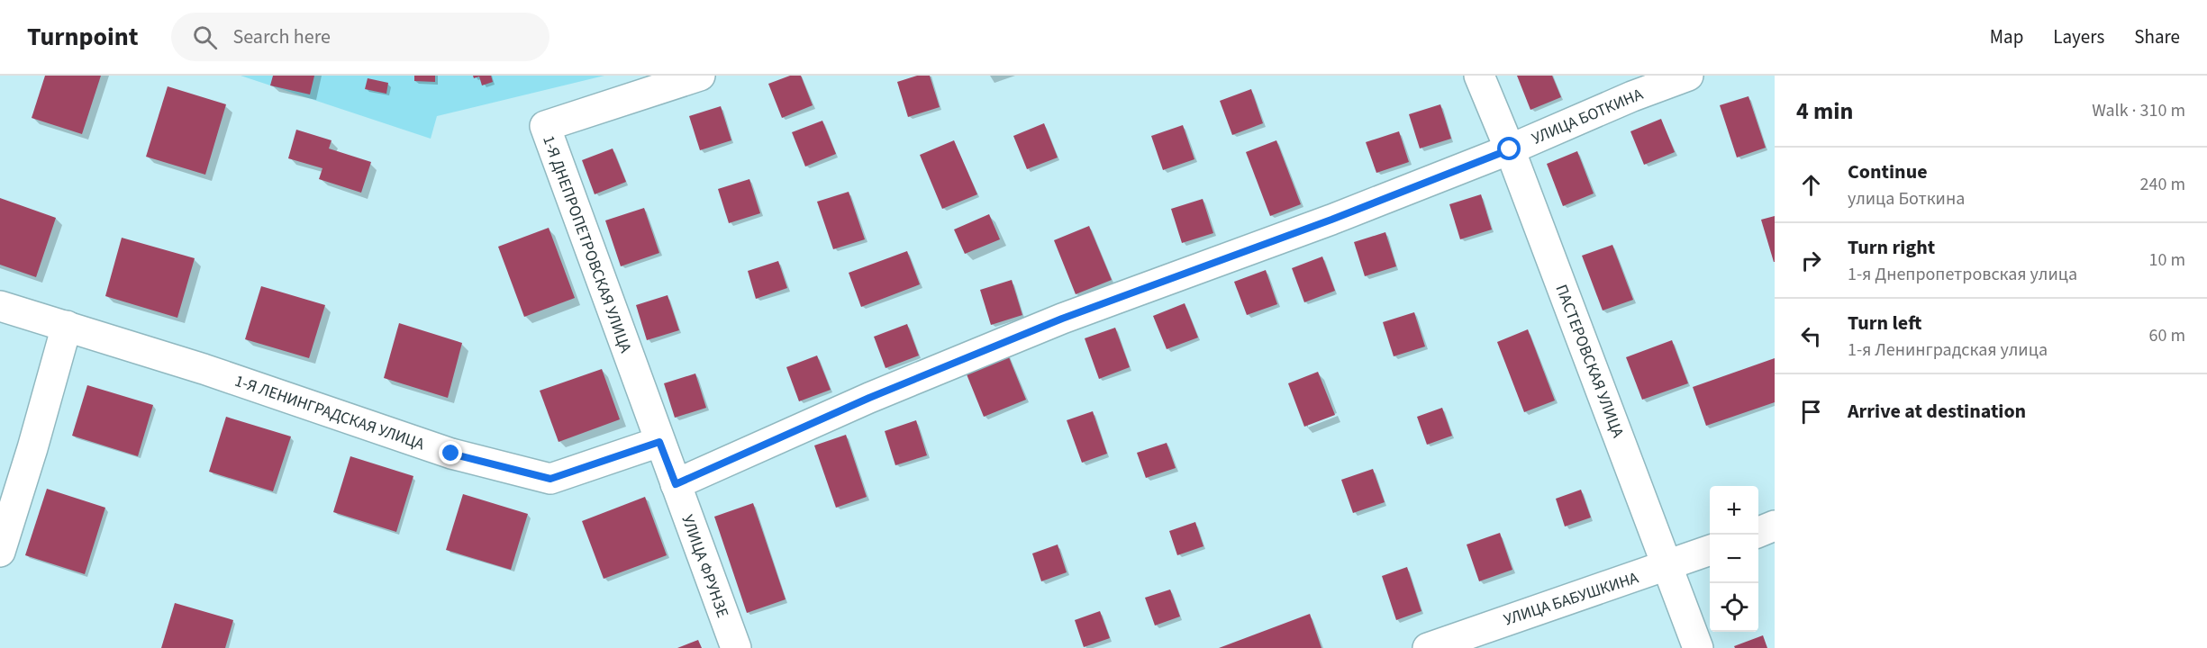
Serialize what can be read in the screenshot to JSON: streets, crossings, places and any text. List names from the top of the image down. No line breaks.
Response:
{"streets":{"street":["УЛИЦА БОТКИНА","1-Я ДНЕПРОПЕТРОВСКАЯ УЛИЦА","ПАСТЕРОВСКАЯ УЛИЦА","1-Я ЛЕНИНГРАДСКАЯ УЛИЦА","УЛИЦА ФРУНЗЕ","УЛИЦА БАБУШКИНА"]},"crossings":[["УЛИЦА БОТКИНА","1-Я ДНЕПРОПЕТРОВСКАЯ УЛИЦА"],["УЛИЦА БОТКИНА","ПАСТЕРОВСКАЯ УЛИЦА"],["УЛИЦА БОТКИНА","УЛИЦА ФРУНЗЕ"],["1-Я ДНЕПРОПЕТРОВСКАЯ УЛИЦА","1-Я ЛЕНИНГРАДСКАЯ УЛИЦА"],["1-Я ДНЕПРОПЕТРОВСКАЯ УЛИЦА","УЛИЦА ФРУНЗЕ"],["ПАСТЕРОВСКАЯ УЛИЦА","УЛИЦА БАБУШКИНА"]],"page":{"header":"Turnpoint","search":"Search here","nav":["Map","Layers","Share"],"heading":["4 min","Walk · 310 m"],"list":[["Continue","улица Боткина","240 m"],["Turn right","1-я Днепропетровская улица","10 m"],["Turn left","1-я Ленинградская улица","60 m"],"Arrive at destination"],"map_buttons":["+","−"]}}
